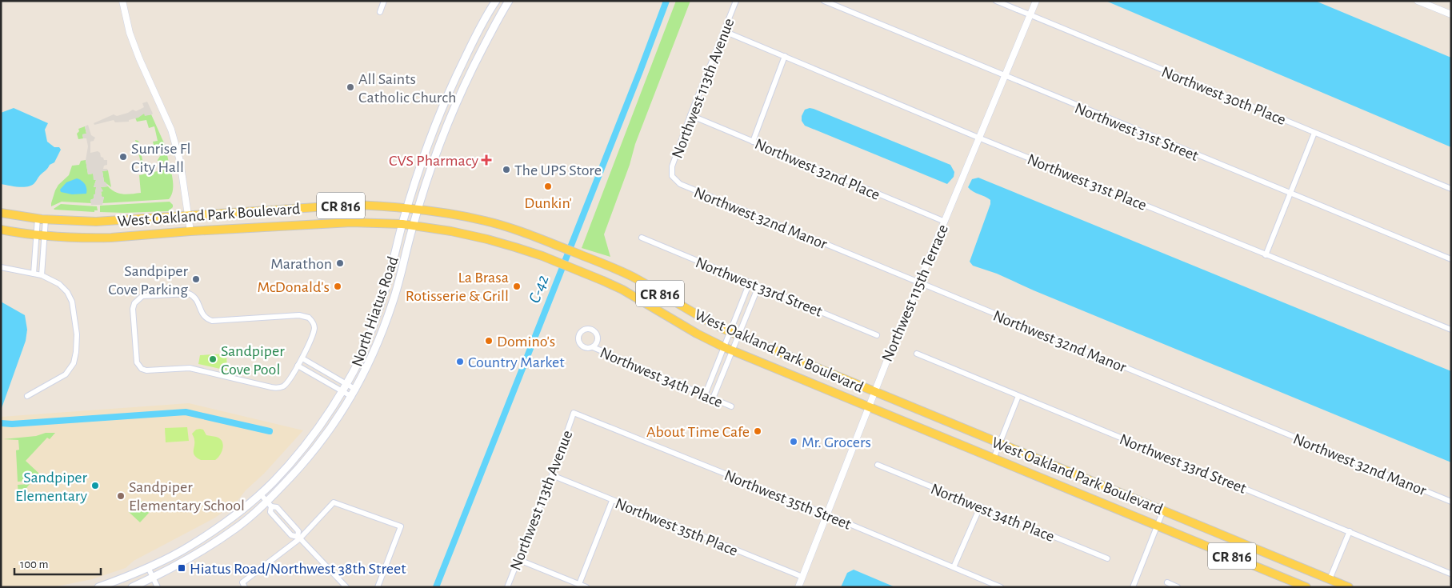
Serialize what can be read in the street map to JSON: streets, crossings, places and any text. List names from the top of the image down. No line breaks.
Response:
{"streets":{"main road":["CR 816","West Oakland Park Boulevard","North Hiatus Road"],"street":["Northwest 113th Avenue","Northwest 30th Place","Northwest 31st Street","Northwest 32nd Place","Northwest 31st Place","Northwest 32nd Manor","Northwest 33rd Street","Northwest 115th Terrace","Northwest 34th Place","Northwest 35th Street","Northwest 35th Place"]},"crossings":[["Northwest 113th Avenue","Northwest 32nd Place"],["Northwest 113th Avenue","Northwest 31st Place"],["Northwest 113th Avenue","Northwest 32nd Manor"],["Northwest 113th Avenue","Northwest 35th Street"],["Northwest 113th Avenue","Northwest 35th Place"],["Northwest 30th Place","Northwest 115th Terrace"],["Northwest 31st Street","Northwest 115th Terrace"],["Northwest 32nd Place","Northwest 115th Terrace"],["Northwest 31st Place","Northwest 115th Terrace"],["West Oakland Park Boulevard","Northwest 115th Terrace"],["West Oakland Park Boulevard","North Hiatus Road"],["Northwest 32nd Manor","Northwest 115th Terrace"],["Northwest 115th Terrace","Northwest 35th Street"],["Northwest 115th Terrace","Northwest 35th Place"]],"water":["C-42"],"places":{"other":["All Saints Catholic Church","Sunrise Fl City Hall","The UPS Store","Dunkin'","Marathon","Sandpiper Cove Parking","McDonald's","La Brasa Rotisserie & Grill","Domino's","Sandpiper Cove Pool","Country Market","About Time Cafe","Mr. Grocers","Sandpiper Elementary","Sandpiper Elementary School"],"health":["CVS Pharmacy"],"transit":["Hiatus Road/Northwest 38th Street"]},"scale_bar":"100 m"}
